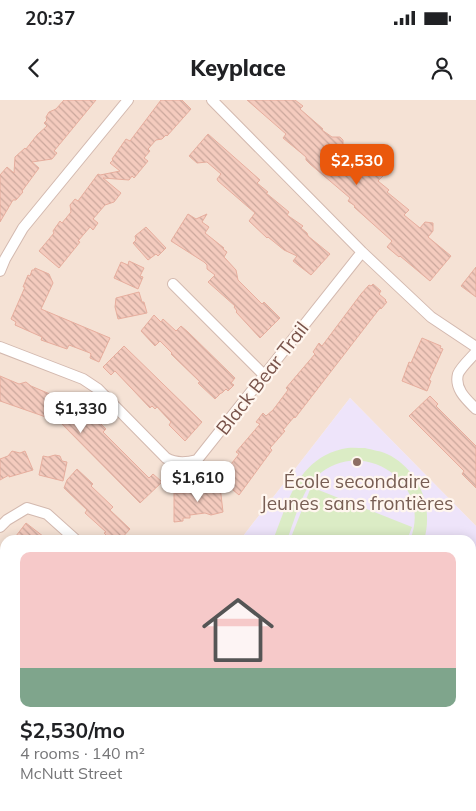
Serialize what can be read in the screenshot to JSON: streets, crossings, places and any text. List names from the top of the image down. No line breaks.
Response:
{"streets":{"street":["Black Bear Trail"]},"places":["École secondaire Jeunes sans frontières"],"page":{"status":"20:37","header":"Keyplace","price":["$2,530","$1,330","$1,610"],"list":[{"name":"$2,530/mo","note":"4 rooms · 140 m² · McNutt Street"}]}}
